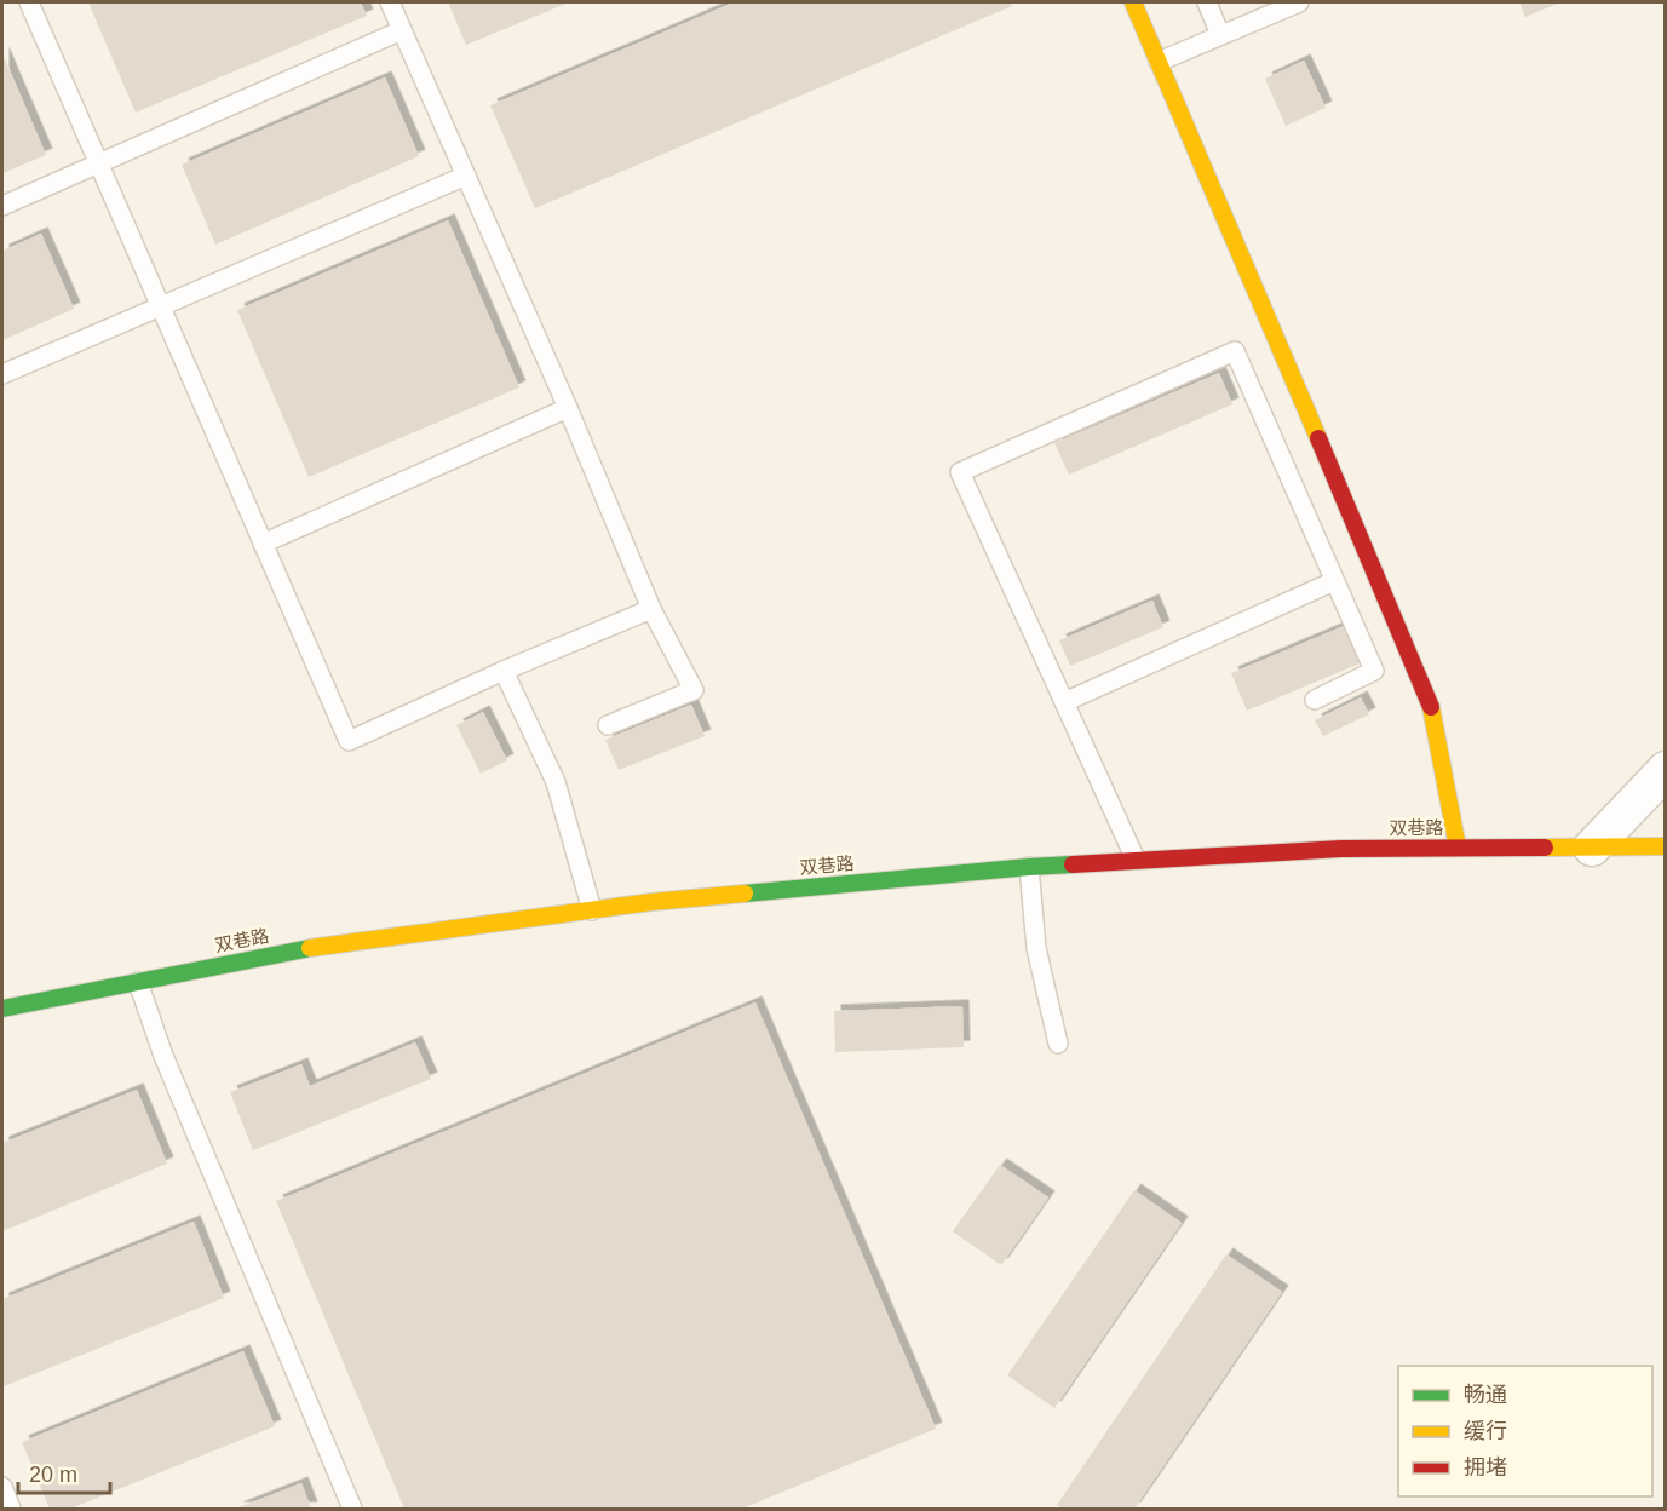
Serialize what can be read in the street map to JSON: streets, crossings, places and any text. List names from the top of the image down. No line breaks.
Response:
{"streets":{"main road":["双巷路"]},"legend":["畅通","缓行","拥堵"],"scale_bar":"20 m"}
